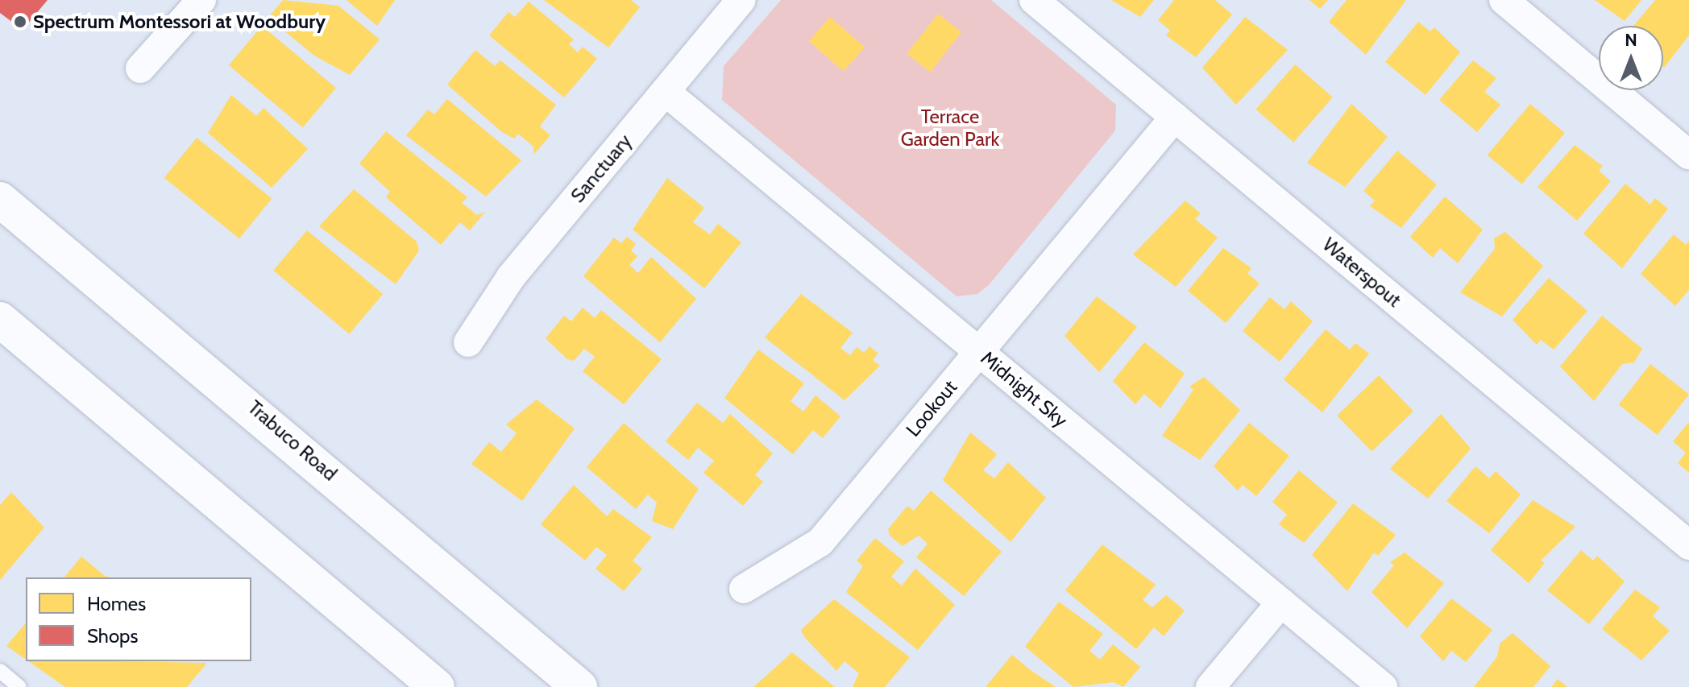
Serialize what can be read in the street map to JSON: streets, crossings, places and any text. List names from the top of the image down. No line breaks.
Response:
{"streets":{"main road":["Trabuco Road"],"street":["Sanctuary","Waterspout","Midnight Sky","Lookout"]},"crossings":[["Sanctuary","Midnight Sky"],["Waterspout","Lookout"],["Midnight Sky","Lookout"]],"parks":["Terrace Garden Park"],"places":["Spectrum Montessori at Woodbury"],"legend":["Homes","Shops"],"north":"top"}
